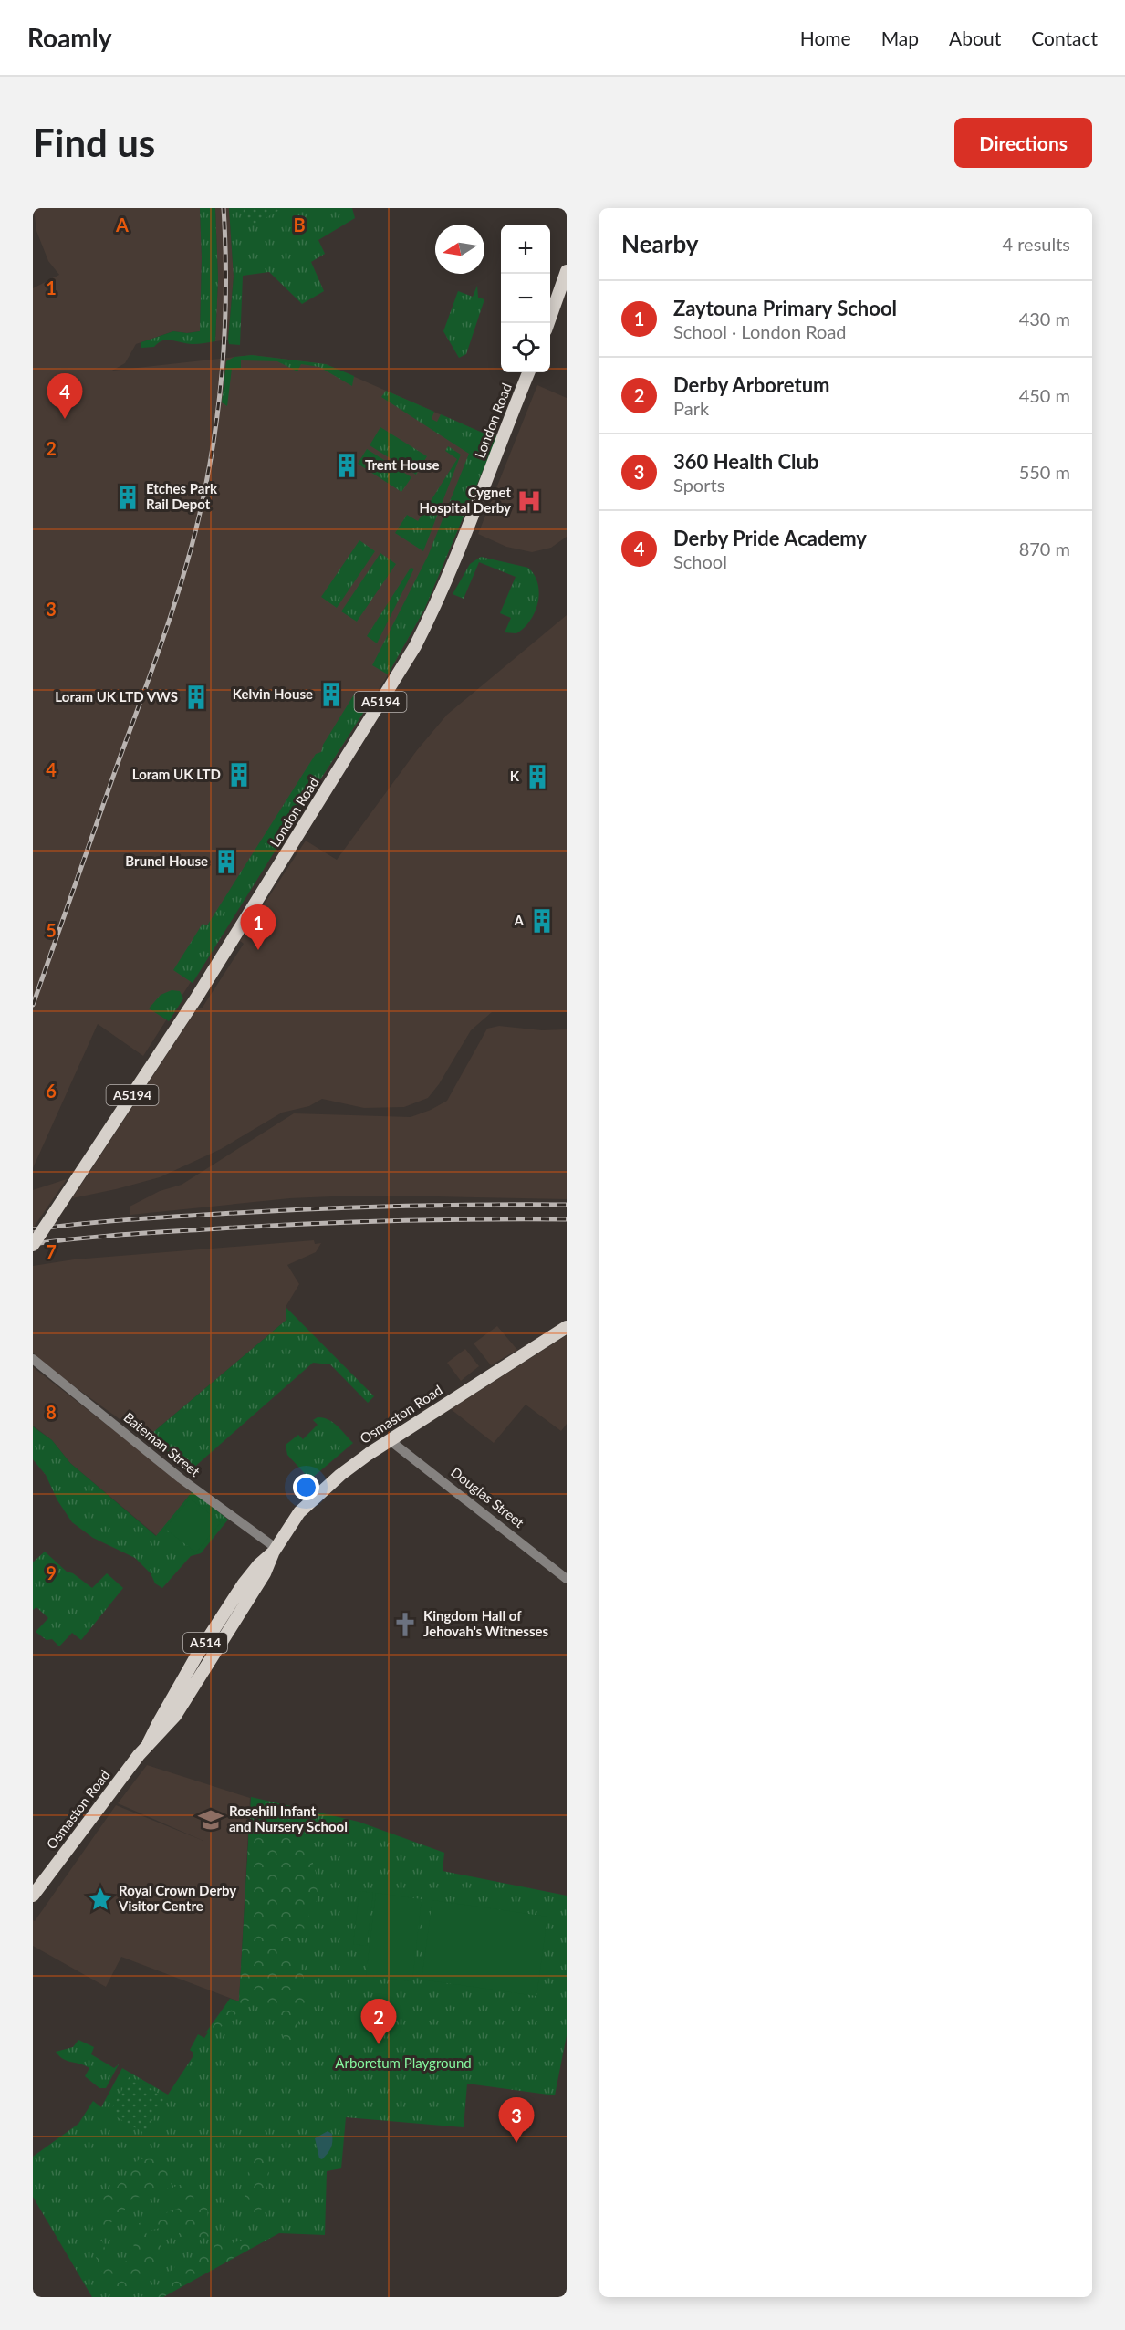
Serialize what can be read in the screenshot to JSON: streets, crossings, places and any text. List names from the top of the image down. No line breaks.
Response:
{"streets":{"main road":["London Road","A5194","Osmaston Road","A514"],"street":["Bateman Street","Douglas Street"]},"crossings":[["Osmaston Road","Bateman Street"],["Osmaston Road","Douglas Street"]],"parks":["Arboretum Playground"],"places":{"building":["Trent House","Etches Park Rail Depot","Kelvin House","Loram UK LTD VWS","Loram UK LTD","K","Brunel House","A"],"hospital":["Cygnet Hospital Derby"],"church":["Kingdom Hall of Jehovah's Witnesses"],"school or university":["Rosehill Infant and Nursery School"],"place":["Royal Crown Derby Visitor Centre"]},"north":"left","page":{"header":"Roamly","nav":["Home","Map","About","Contact"],"buttons":"Directions","title":"Find us","heading":["Nearby","4 results"],"map_buttons":["+","−"],"list":[{"mark":"1","name":"Zaytouna Primary School","note":"School · London Road","value":"430 m"},{"mark":"2","name":"Derby Arboretum","note":"Park","value":"450 m"},{"mark":"3","name":"360 Health Club","note":"Sports","value":"550 m"},{"mark":"4","name":"Derby Pride Academy","note":"School","value":"870 m"}],"pins":["4","1","2","3"]},"grid":{"columns":["A","B"],"rows":["1","2","3","4","5","6","7","8","9"]}}
